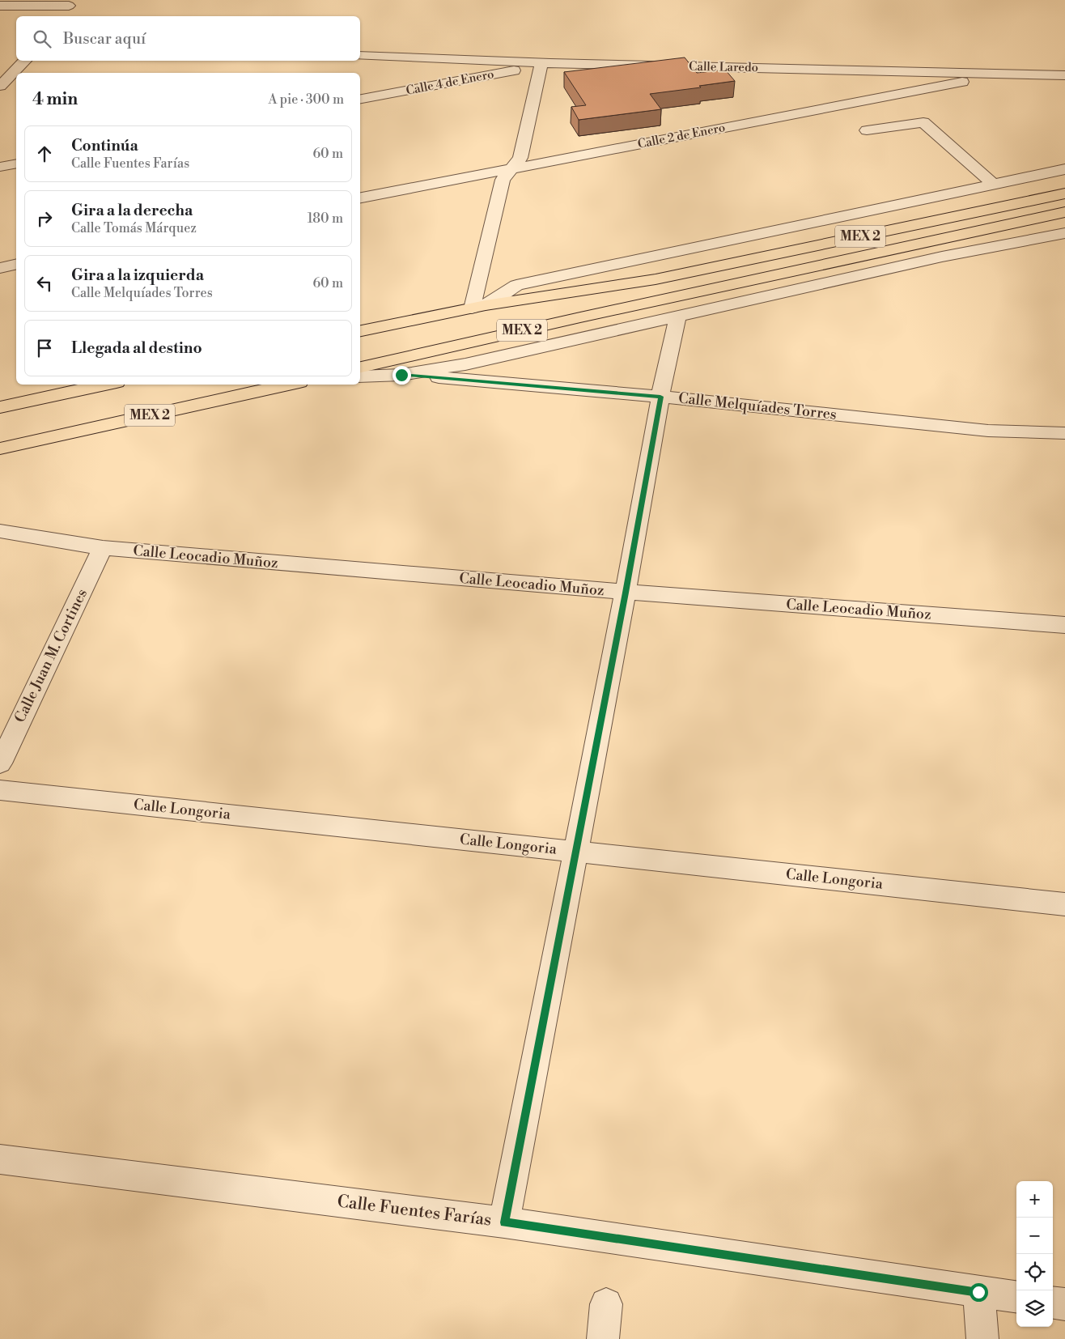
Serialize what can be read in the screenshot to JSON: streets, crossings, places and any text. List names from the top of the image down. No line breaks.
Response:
{"streets":{"highway":["MEX 2"],"street":["Calle Laredo","Calle 4 de Enero","Calle 2 de Enero","Calle Melquíades Torres","Calle Leocadio Muñoz","Calle Juan M. Cortines","Calle Longoria","Calle Fuentes Farías"]},"crossings":[["Calle Laredo","Calle 4 de Enero"],["Calle Laredo","Calle 2 de Enero"],["Calle Leocadio Muñoz","Calle Juan M. Cortines"]],"page":{"search":"Buscar aquí","heading":["4 min","A pie · 300 m"],"list":[["Continúa","Calle Fuentes Farías","60 m"],["Gira a la derecha","Calle Tomás Márquez","180 m"],["Gira a la izquierda","Calle Melquíades Torres","60 m"],"Llegada al destino"],"map_buttons":["+","−"]}}
